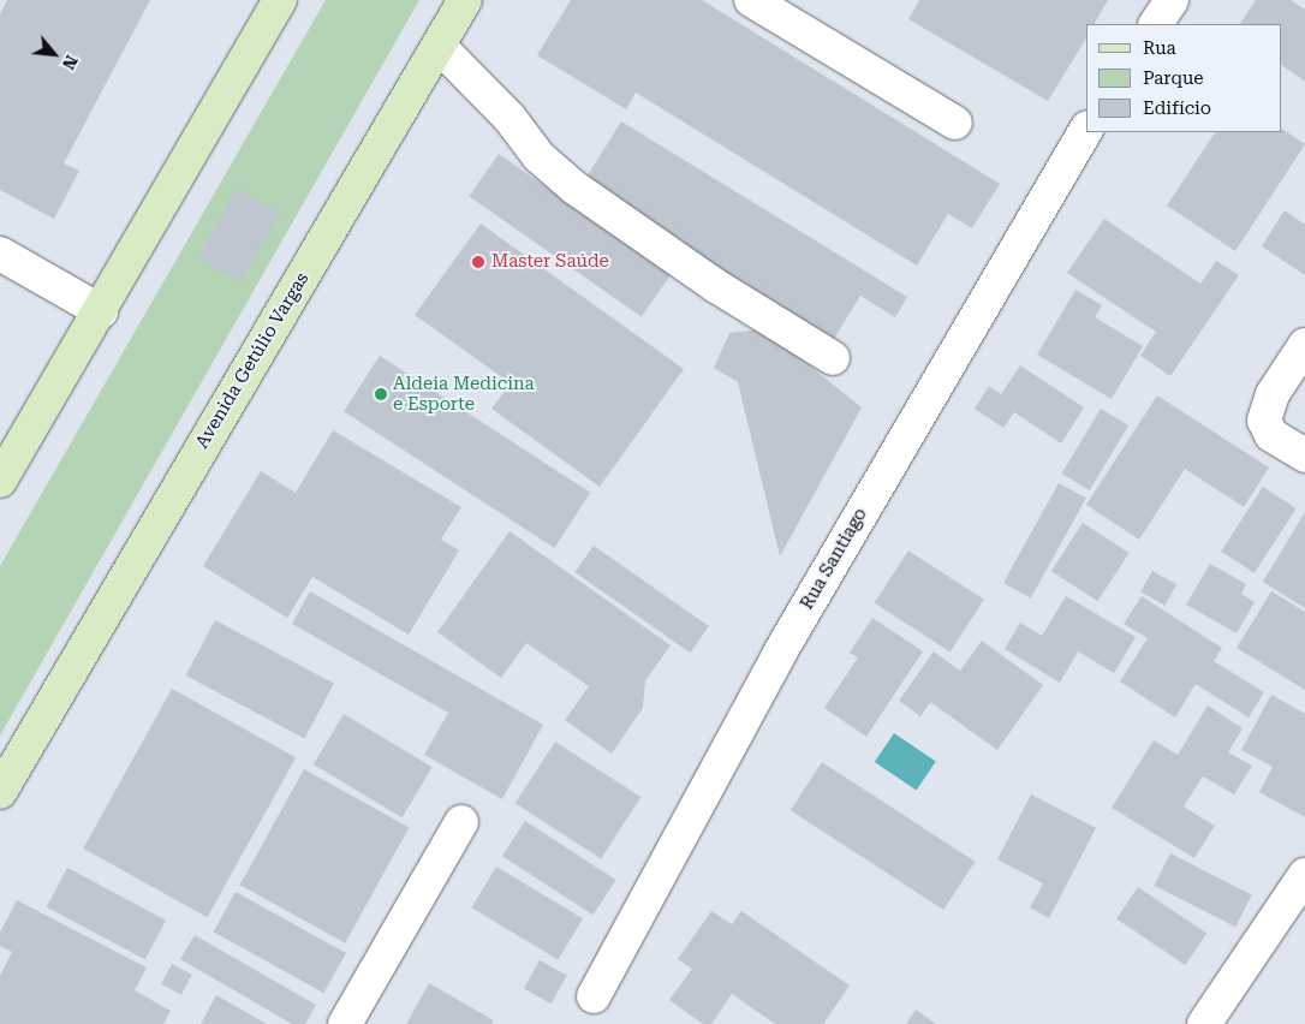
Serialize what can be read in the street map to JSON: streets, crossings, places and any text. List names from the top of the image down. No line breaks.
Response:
{"streets":{"main road":["Avenida Getúlio Vargas"],"street":["Rua Santiago"]},"places":["Master Saúde","Aldeia Medicina e Esporte"],"legend":["Rua","Parque","Edifício"],"north":"bottom right"}
